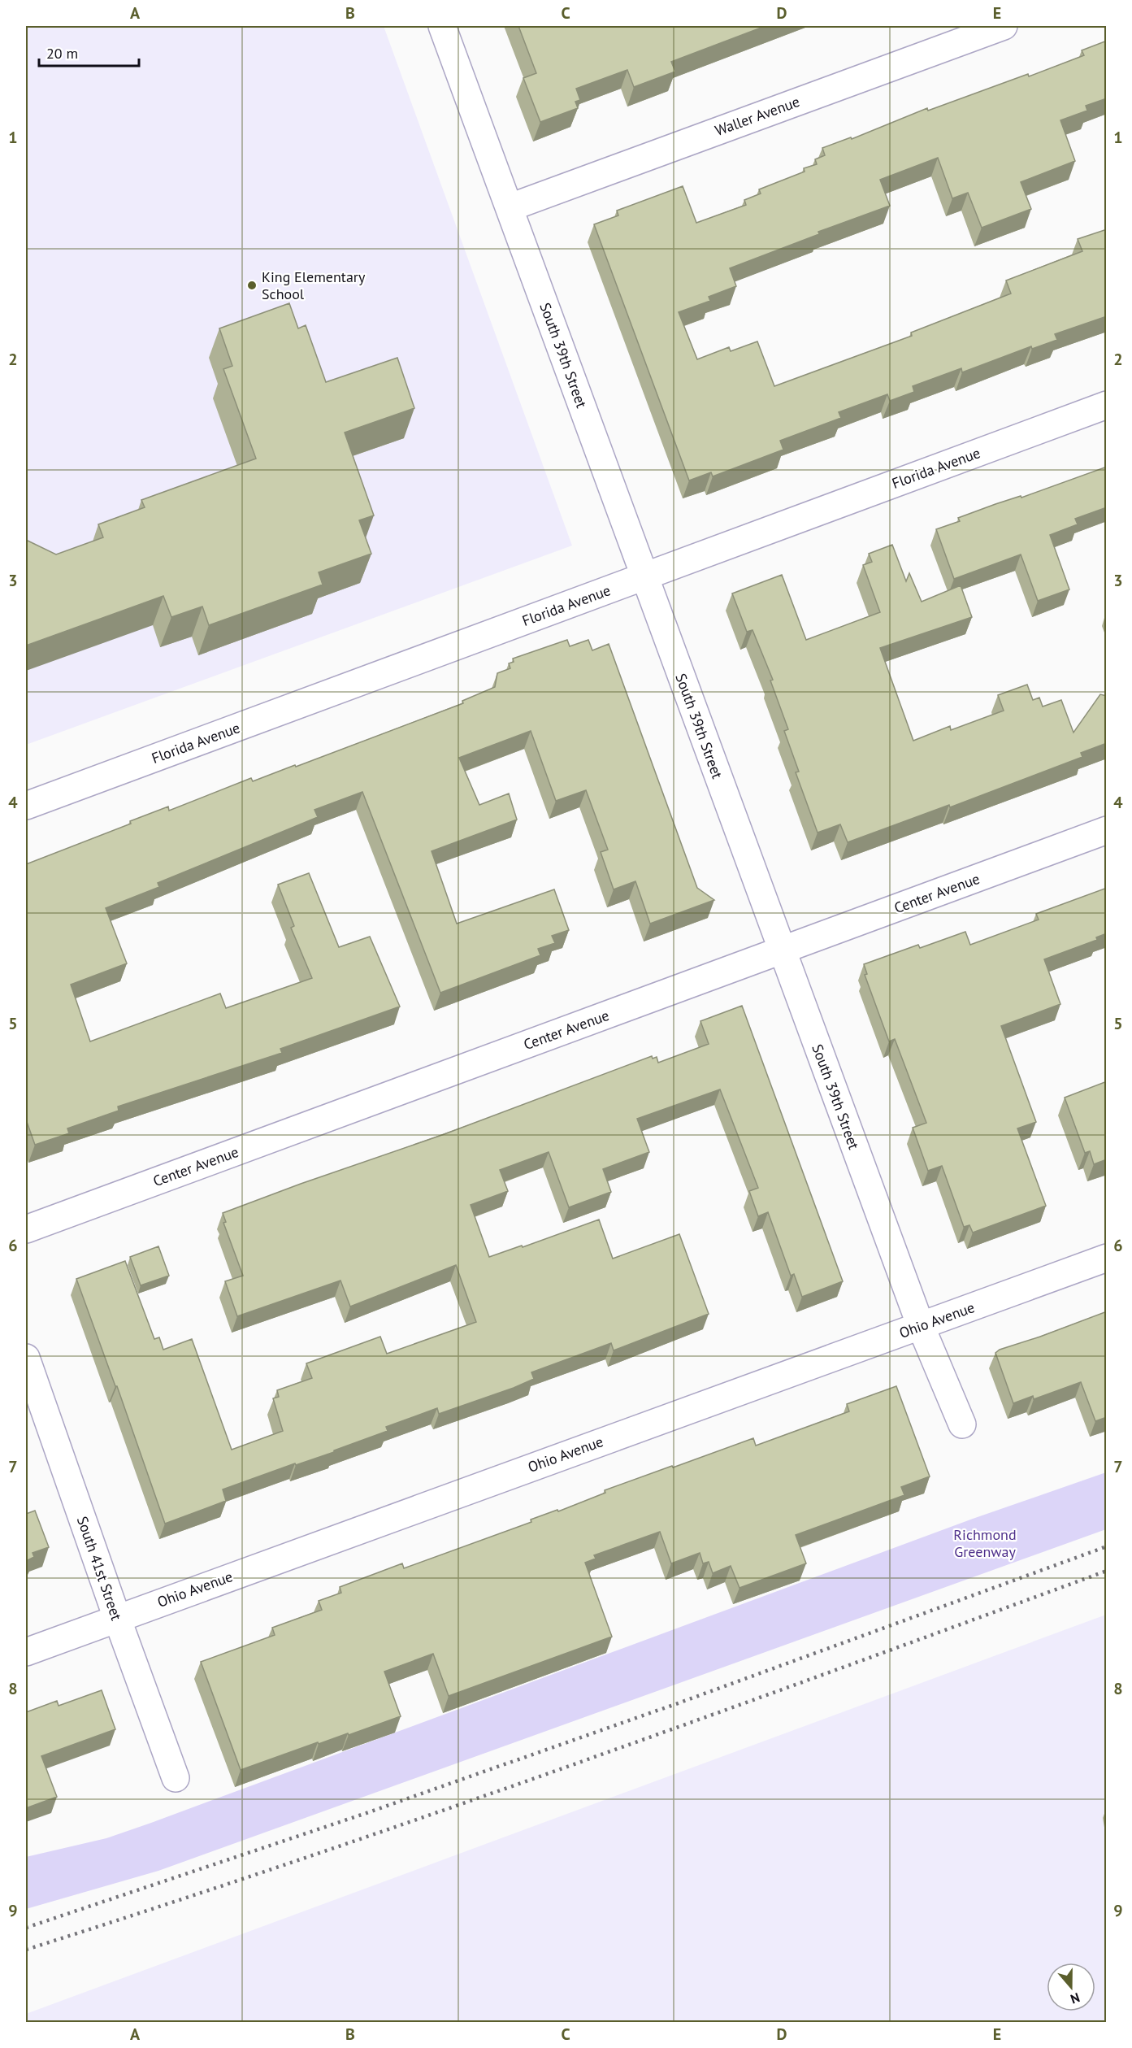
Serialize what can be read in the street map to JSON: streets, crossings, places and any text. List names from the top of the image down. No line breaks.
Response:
{"streets":{"street":["Waller Avenue","South 39th Street","Florida Avenue","Center Avenue","Ohio Avenue","South 41st Street"]},"crossings":[["Waller Avenue","South 39th Street"],["South 39th Street","Florida Avenue"],["South 39th Street","Center Avenue"],["South 39th Street","Ohio Avenue"],["Ohio Avenue","South 41st Street"]],"parks":["Richmond Greenway"],"places":["King Elementary School"],"scale_bar":"20 m","north":"bottom","grid":{"columns":["A","B","C","D","E"],"rows":["1","2","3","4","5","6","7","8","9"]}}
